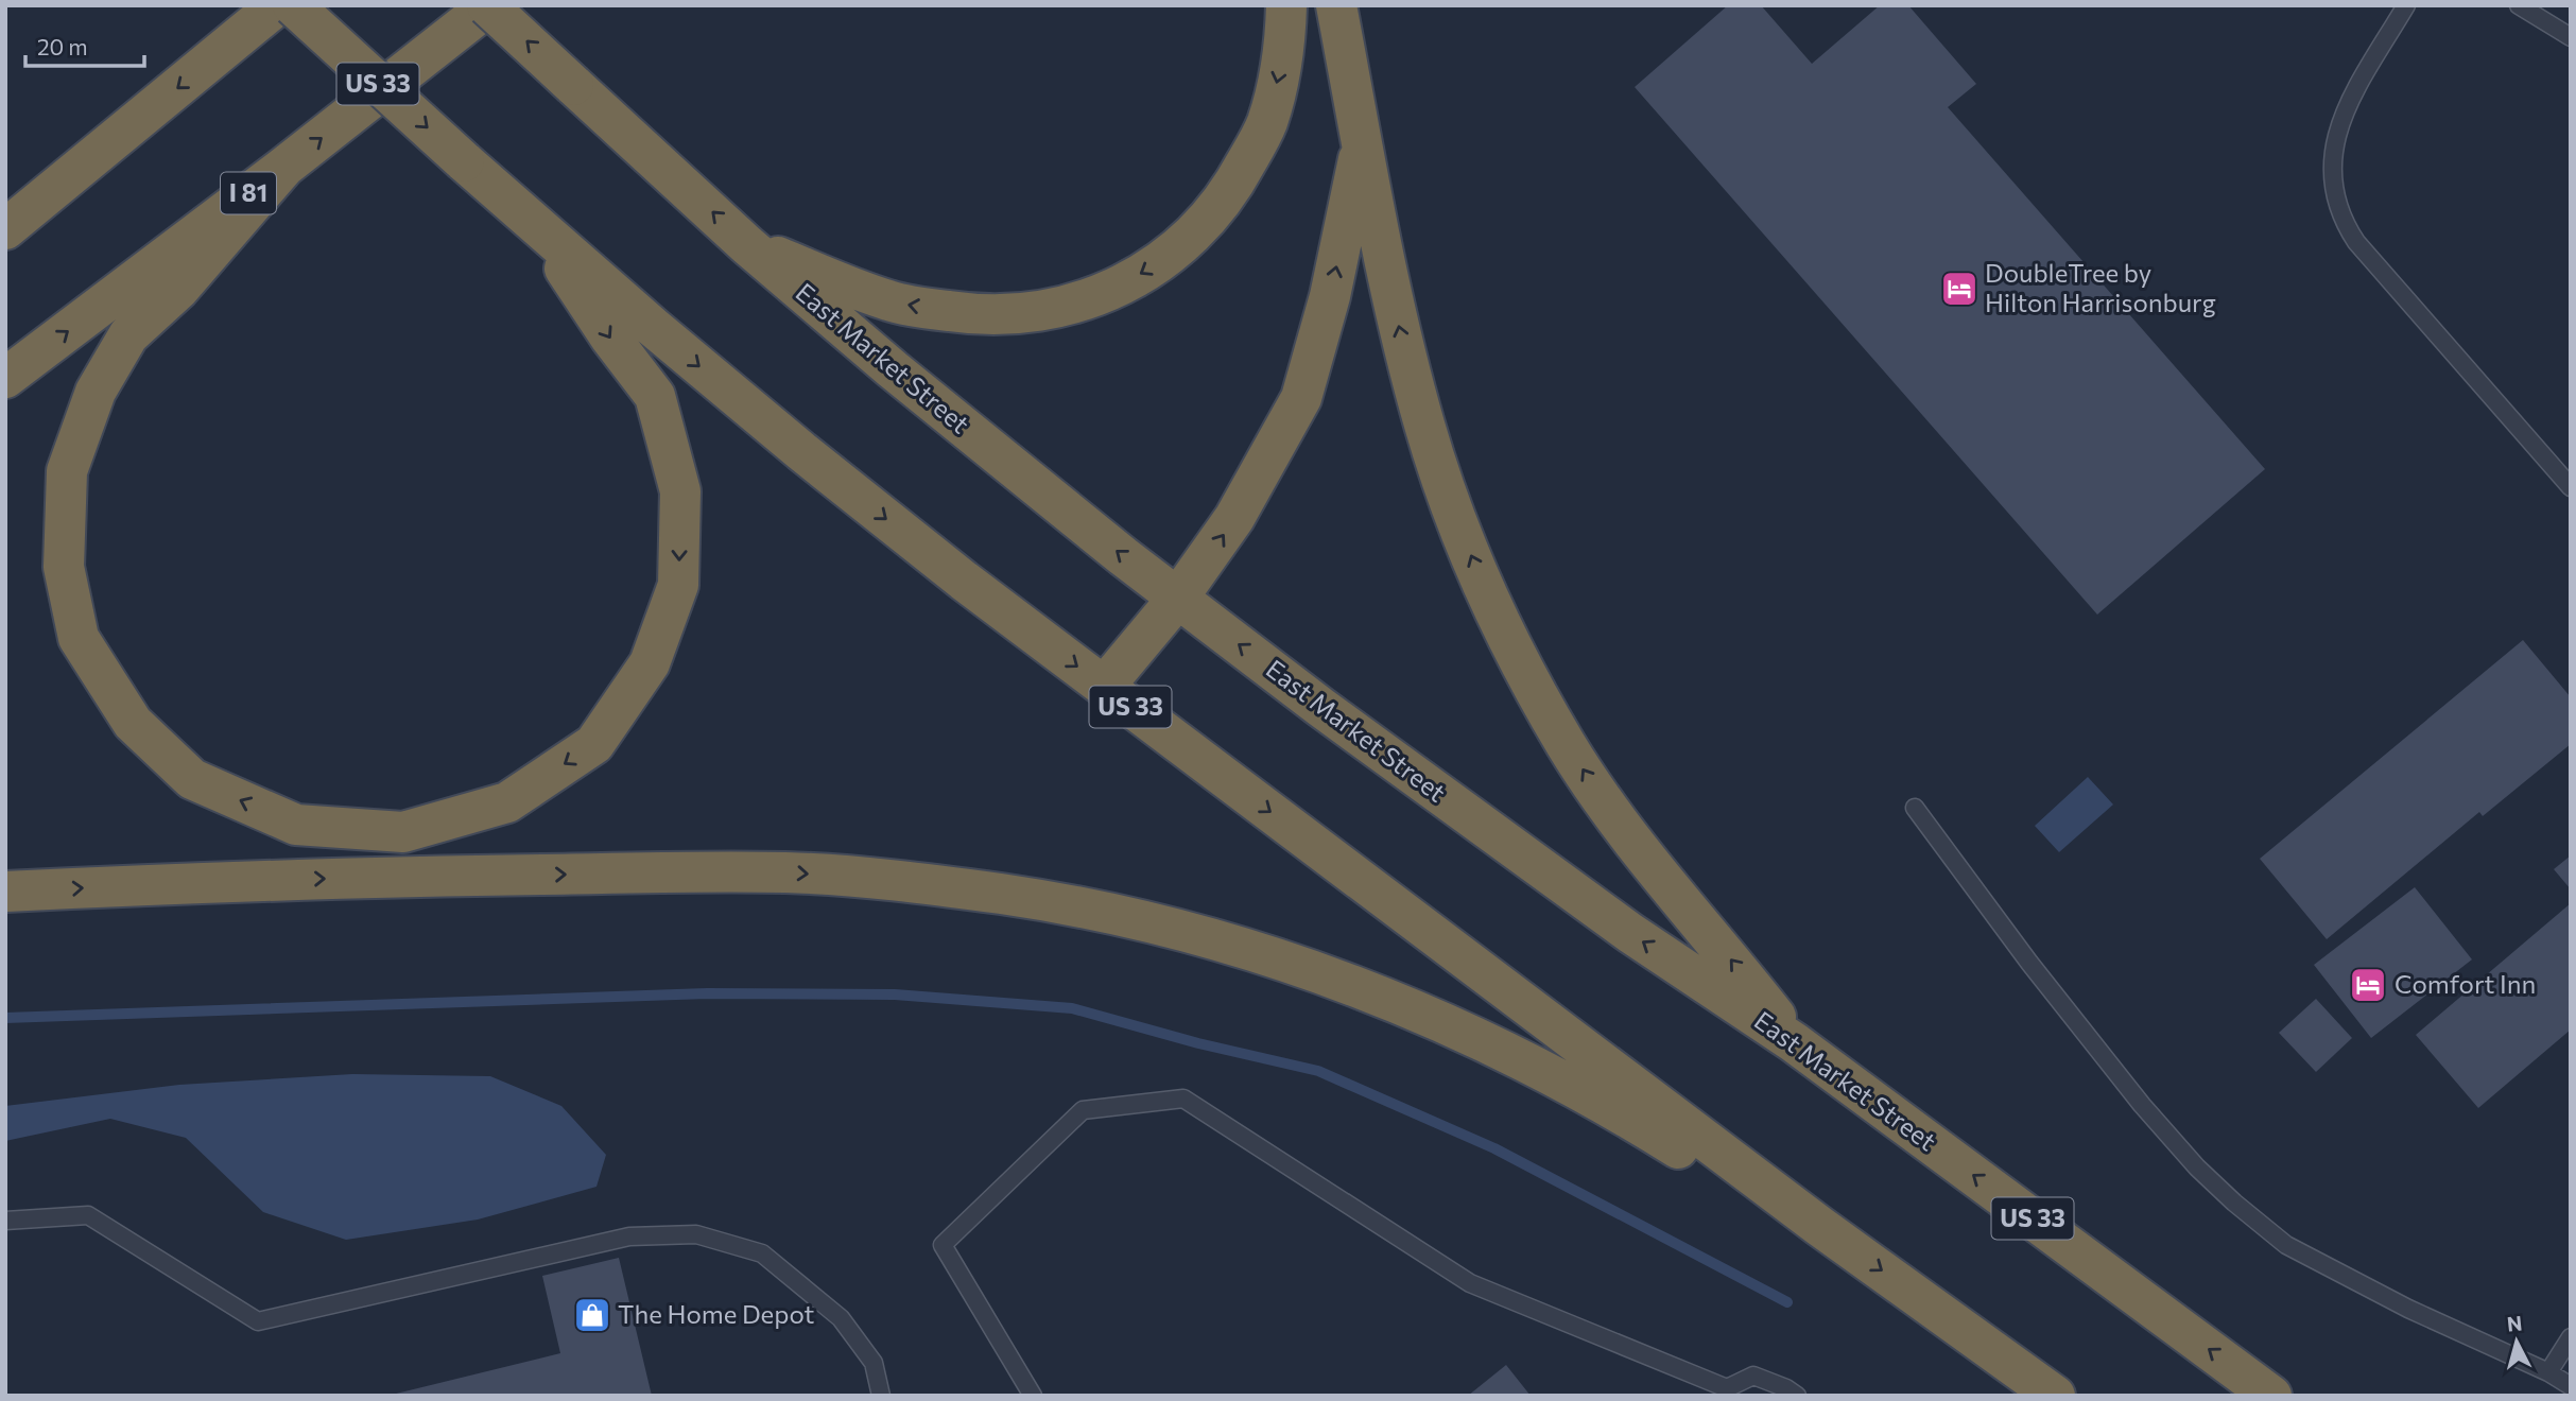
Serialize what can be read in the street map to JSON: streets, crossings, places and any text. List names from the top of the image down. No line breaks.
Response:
{"streets":{"highway":["US 33","I 81","East Market Street"]},"crossings":[["I 81","East Market Street"]],"places":{"hotel":["DoubleTree by Hilton Harrisonburg","Comfort Inn"],"shop":["The Home Depot"]},"scale_bar":"20 m","north":"top"}
